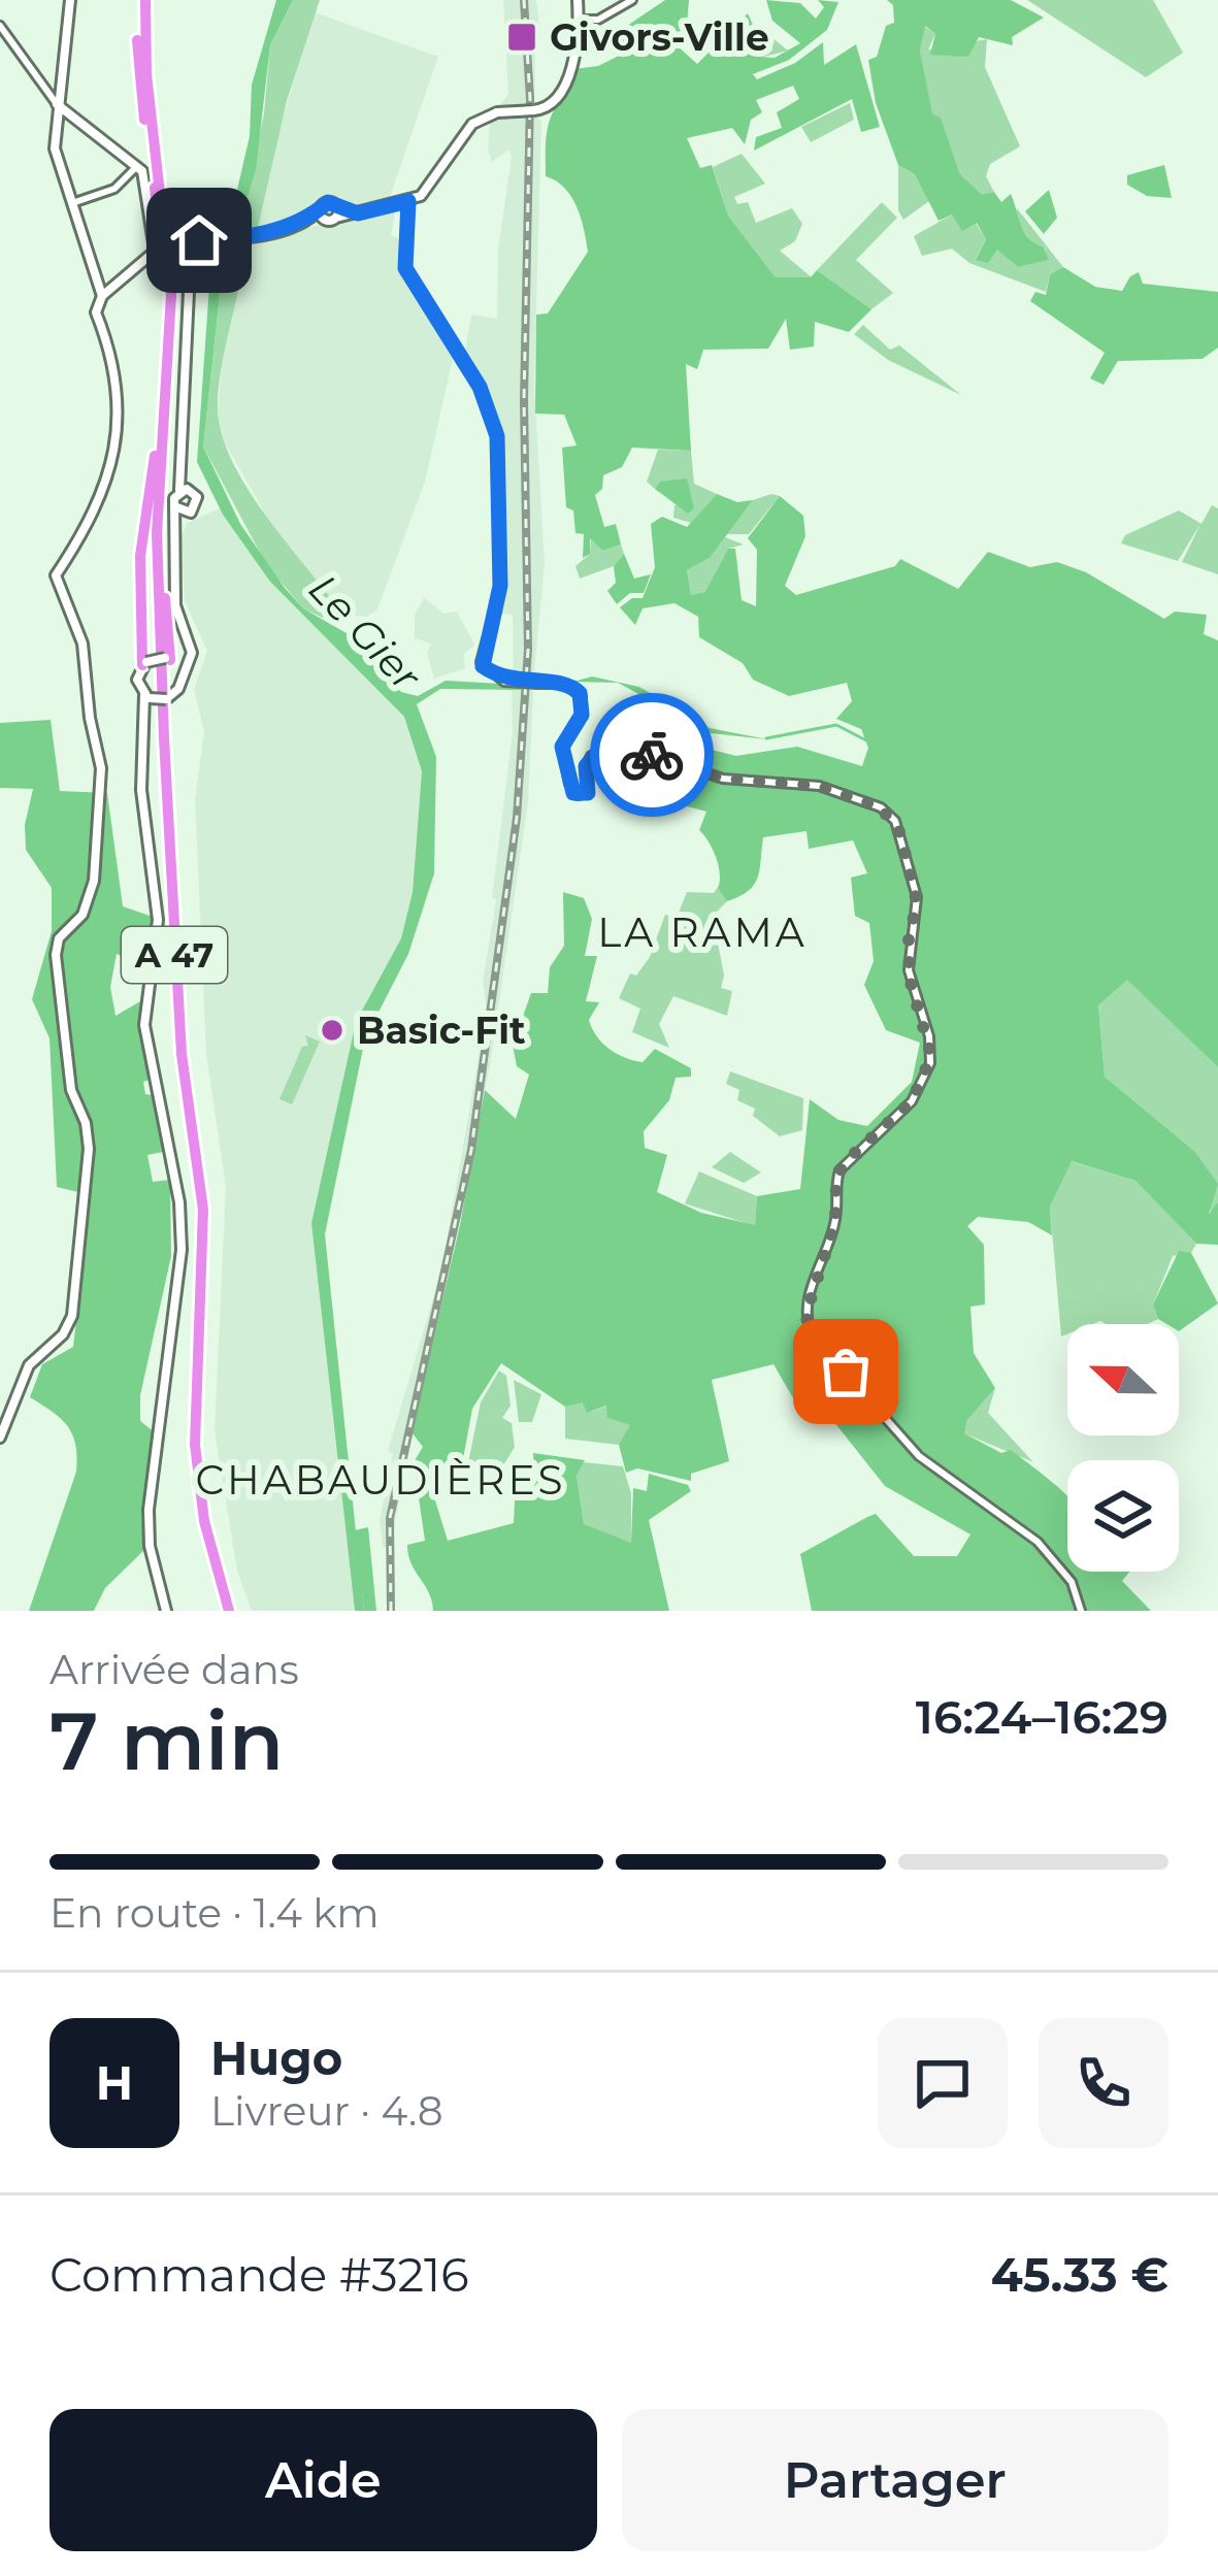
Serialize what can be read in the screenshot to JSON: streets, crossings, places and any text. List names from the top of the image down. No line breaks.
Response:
{"streets":{"highway":["A 47"]},"districts":["LA RAMA","CHABAUDIÈRES"],"water":["Le Gier"],"places":{"transit":["Givors-Ville"],"other":["Basic-Fit"]},"north":"left","page":{"heading":["7 min","Arrivée dans","16:24–16:29"],"panel":["Hugo","Livreur · 4.8","Commande #3216","45.33 €"],"bar":"En route · 1.4 km","round":"H","buttons":["Aide","Partager"]}}
